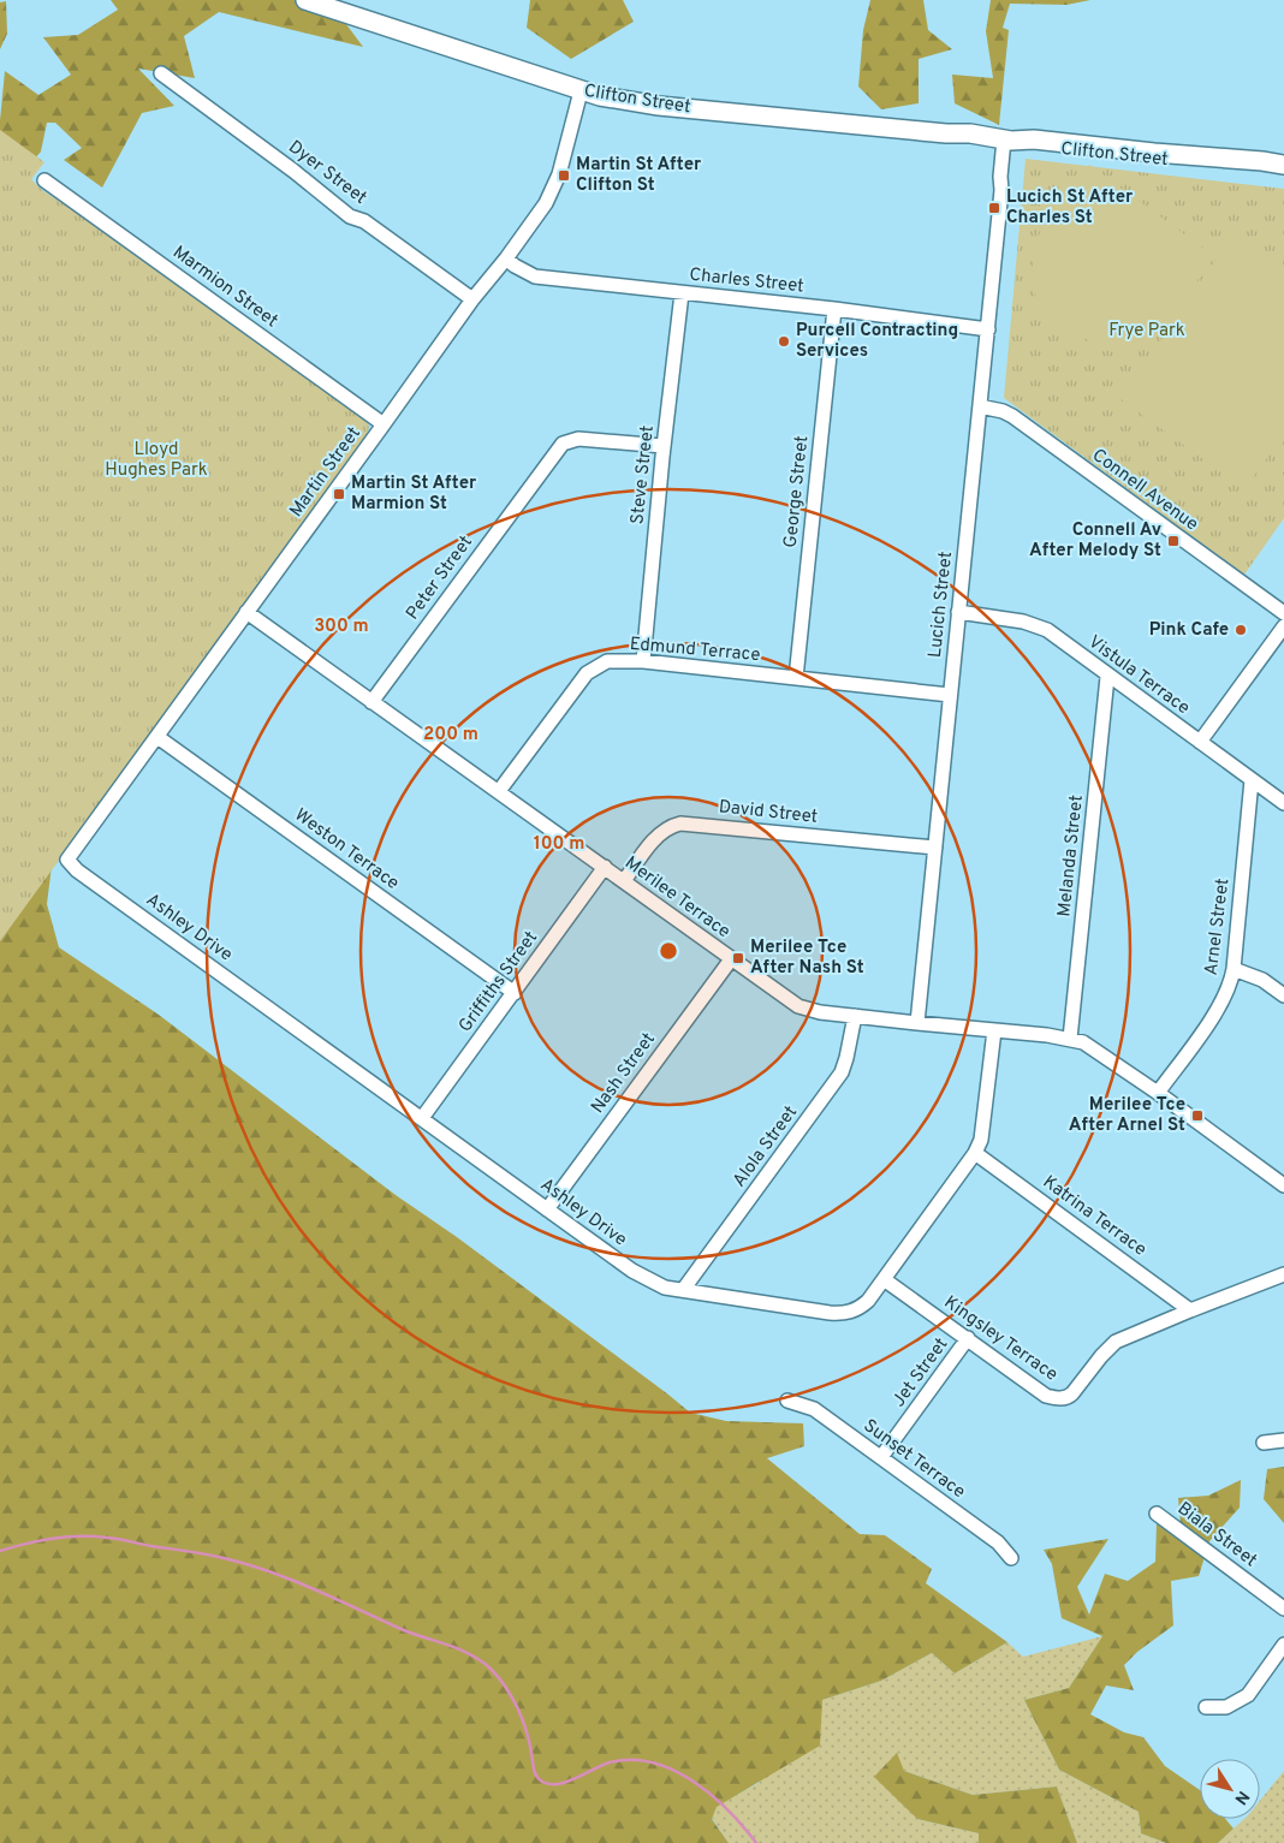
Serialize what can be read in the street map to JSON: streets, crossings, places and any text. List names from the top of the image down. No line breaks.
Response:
{"streets":{"main road":["Clifton Street"],"street":["Dyer Street","Charles Street","Marmion Street","Martin Street","Steve Street","Connell Avenue","George Street","Peter Street","Lucich Street","Edmund Terrace","Vistula Terrace","David Street","Weston Terrace","Melanda Street","Merilee Terrace","Arnel Street","Ashley Drive","Griffiths Street","Nash Street","Alola Street","Katrina Terrace","Kingsley Terrace","Jet Street","Sunset Terrace","Biala Street"]},"crossings":[["Clifton Street","Martin Street"],["Clifton Street","Lucich Street"],["Dyer Street","Martin Street"],["Charles Street","Martin Street"],["Charles Street","Steve Street"],["Charles Street","George Street"],["Charles Street","Lucich Street"],["Marmion Street","Martin Street"],["Martin Street","Weston Terrace"],["Martin Street","Merilee Terrace"],["Martin Street","Ashley Drive"],["Steve Street","Peter Street"],["Steve Street","Edmund Terrace"],["Connell Avenue","Lucich Street"],["George Street","Edmund Terrace"],["Peter Street","Merilee Terrace"],["Lucich Street","Edmund Terrace"],["Lucich Street","Vistula Terrace"],["Lucich Street","David Street"],["Lucich Street","Merilee Terrace"],["Edmund Terrace","Merilee Terrace"],["Vistula Terrace","Melanda Street"],["Vistula Terrace","Arnel Street"],["David Street","Merilee Terrace"],["Weston Terrace","Griffiths Street"],["Melanda Street","Merilee Terrace"],["Merilee Terrace","Arnel Street"],["Merilee Terrace","Ashley Drive"],["Merilee Terrace","Griffiths Street"],["Merilee Terrace","Nash Street"],["Merilee Terrace","Alola Street"],["Ashley Drive","Griffiths Street"],["Ashley Drive","Nash Street"],["Ashley Drive","Alola Street"],["Ashley Drive","Katrina Terrace"],["Ashley Drive","Kingsley Terrace"],["Katrina Terrace","Kingsley Terrace"],["Kingsley Terrace","Jet Street"],["Jet Street","Sunset Terrace"]],"parks":["Frye Park","Lloyd Hughes Park"],"places":{"transit":["Martin St After Clifton St","Lucich St After Charles St","Martin St After Marmion St","Connell Av After Melody St","Merilee Tce After Nash St","Merilee Tce After Arnel St"],"other":["Purcell Contracting Services","Pink Cafe"]},"north":"bottom right","rings":["300 m","200 m","100 m"]}
